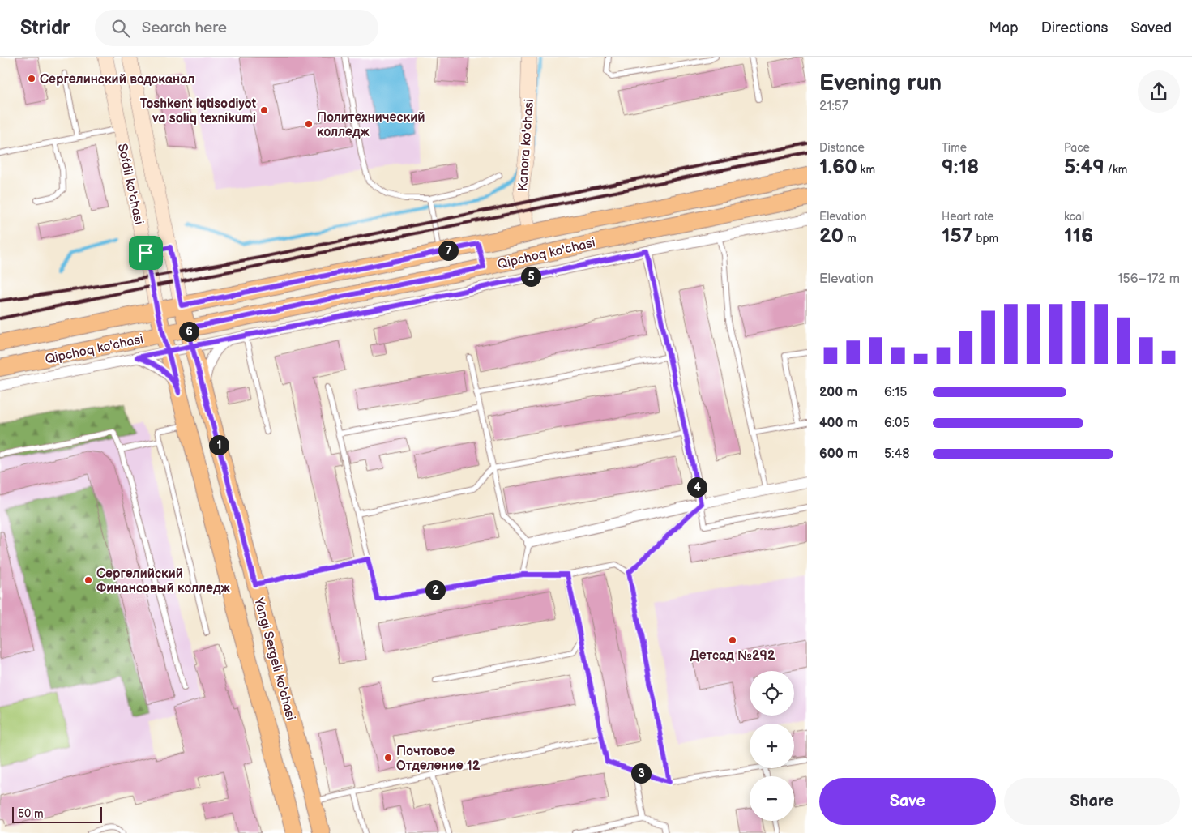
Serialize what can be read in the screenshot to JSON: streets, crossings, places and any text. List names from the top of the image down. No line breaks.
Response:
{"streets":{"main road":["Qipchoq ko'chasi","Yangi Sergeli ko'chasi"],"street":["Kanora ko'chasi","Sofdil ko'chasi"]},"crossings":[["Kanora ko'chasi","Qipchoq ko'chasi"],["Sofdil ko'chasi","Qipchoq ko'chasi"],["Sofdil ko'chasi","Yangi Sergeli ko'chasi"],["Qipchoq ko'chasi","Yangi Sergeli ko'chasi"]],"places":["Сергелинский водоканал","Toshkent iqtisodiyot va soliq texnikumi","Политехнический колледж","Сергелийский Финансовый колледж","Детсад №292","Почтовое Отделение 12"],"scale_bar":"50 m","page":{"header":"Stridr","search":"Search here","nav":["Map","Directions","Saved"],"heading":["Evening run","21:57"],"stats":[["Distance","1.60 km"],["Time","9:18"],["Pace","5:49 /km"],["Elevation","20 m"],["Heart rate","157 bpm"],["kcal","116"]],"pins":["7","5","6","1","4","2","3"],"chart":["Elevation","156–172 m"],"list":[{"name":"200 m","note":"6:15"},{"name":"400 m","note":"6:05"},{"name":"600 m","note":"5:48"}],"map_buttons":["+","−"],"buttons":["Save","Share"],"scale":"50 m"}}
